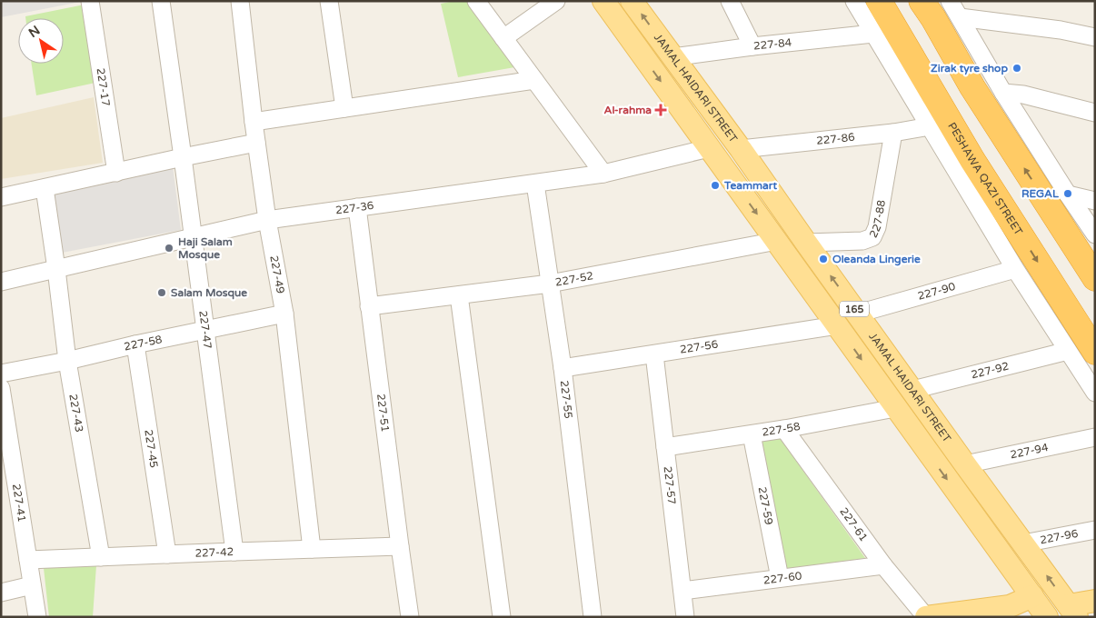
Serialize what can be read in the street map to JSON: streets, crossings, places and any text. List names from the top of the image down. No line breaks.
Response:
{"streets":{"highway":["PESHAWA QAZI STREET"],"main road":["JAMAL HAIDARI STREET","165"],"street":["227-84","227-17","227-86","227-36","227-88","227-49","227-52","227-90","227-47","227-58","227-56","227-92","227-55","227-51","227-43","227-45","227-94","227-57","227-41","227-59","227-61","227-96","227-42","227-60"]},"crossings":[["227-84","JAMAL HAIDARI STREET"],["JAMAL HAIDARI STREET","227-86"],["JAMAL HAIDARI STREET","227-36"],["JAMAL HAIDARI STREET","227-88"],["JAMAL HAIDARI STREET","227-52"],["JAMAL HAIDARI STREET","227-90"],["JAMAL HAIDARI STREET","227-58"],["JAMAL HAIDARI STREET","227-56"],["JAMAL HAIDARI STREET","227-92"],["JAMAL HAIDARI STREET","227-94"],["JAMAL HAIDARI STREET","227-96"],["227-86","PESHAWA QAZI STREET"],["227-86","227-88"],["227-36","227-49"],["227-36","227-47"],["227-36","227-55"],["227-36","227-51"],["227-36","227-43"],["227-49","227-58"],["227-49","227-42"],["227-52","227-55"],["227-52","227-51"],["227-47","227-58"],["227-47","227-42"],["227-58","227-43"],["227-58","227-45"],["227-58","227-57"],["227-58","227-59"],["227-58","227-61"],["227-56","227-55"],["227-56","227-57"],["227-51","227-42"],["227-43","227-42"],["227-45","227-42"],["227-57","227-60"],["227-41","227-42"],["227-59","227-60"],["227-61","227-60"]],"places":{"other":["Zirak tyre shop","Teammart","REGAL","Haji Salam Mosque","Oleanda Lingerie","Salam Mosque"],"health":["Al-rahma"]},"north":"top left"}
